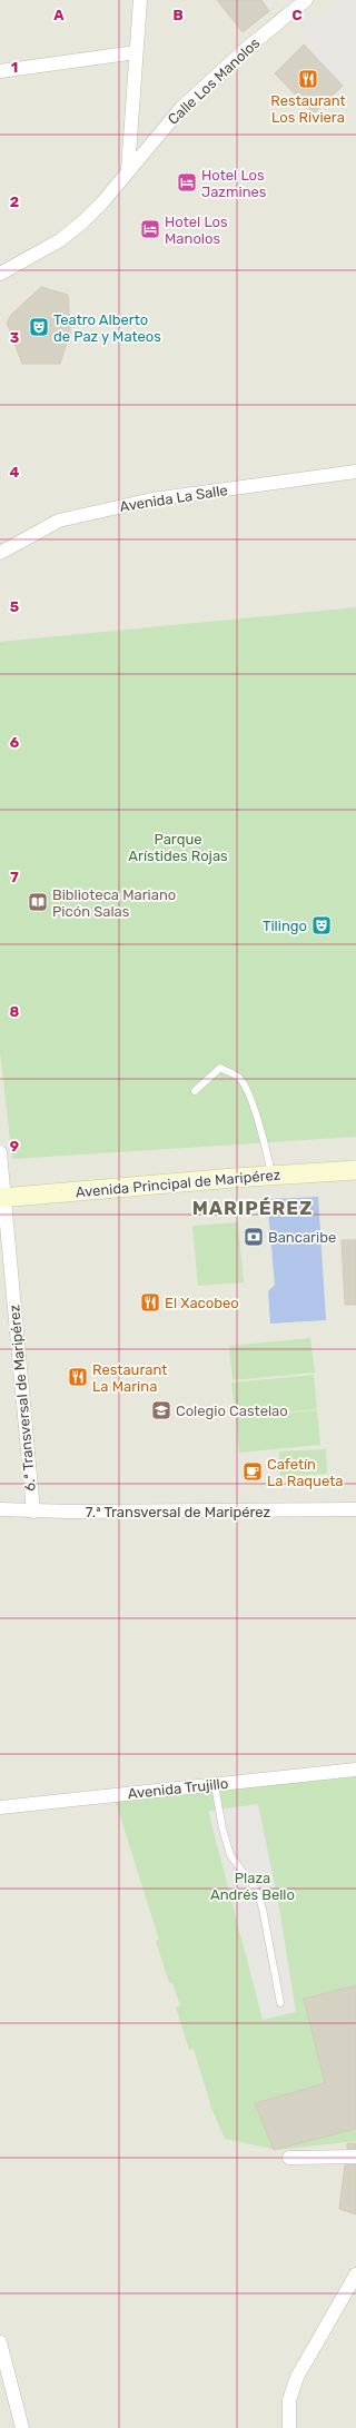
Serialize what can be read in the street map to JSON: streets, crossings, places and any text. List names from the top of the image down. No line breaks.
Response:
{"streets":{"street":["Calle Los Manolos","Avenida La Salle","Avenida Principal de Maripérez","6.ª Transversal de Maripérez","7.ª Transversal de Maripérez","Avenida Trujillo"]},"crossings":[["Avenida Principal de Maripérez","6.ª Transversal de Maripérez"],["6.ª Transversal de Maripérez","7.ª Transversal de Maripérez"]],"districts":["MARIPÉREZ"],"parks":["Parque Arístides Rojas","Plaza Andrés Bello"],"places":{"restaurant":["Restaurant Los Riviera","El Xacobeo","Restaurant La Marina"],"hotel":["Hotel Los Jazmines","Hotel Los Manolos"],"theatre":["Teatro Alberto de Paz y Mateos","Tilingo"],"library":["Biblioteca Mariano Picón Salas"],"bank":["Bancaribe"],"school or university":["Colegio Castelao"],"cafe":["Cafetín La Raqueta"]},"grid":{"columns":["A","B","C"],"rows":["1","2","3","4","5","6","7","8","9"]}}
